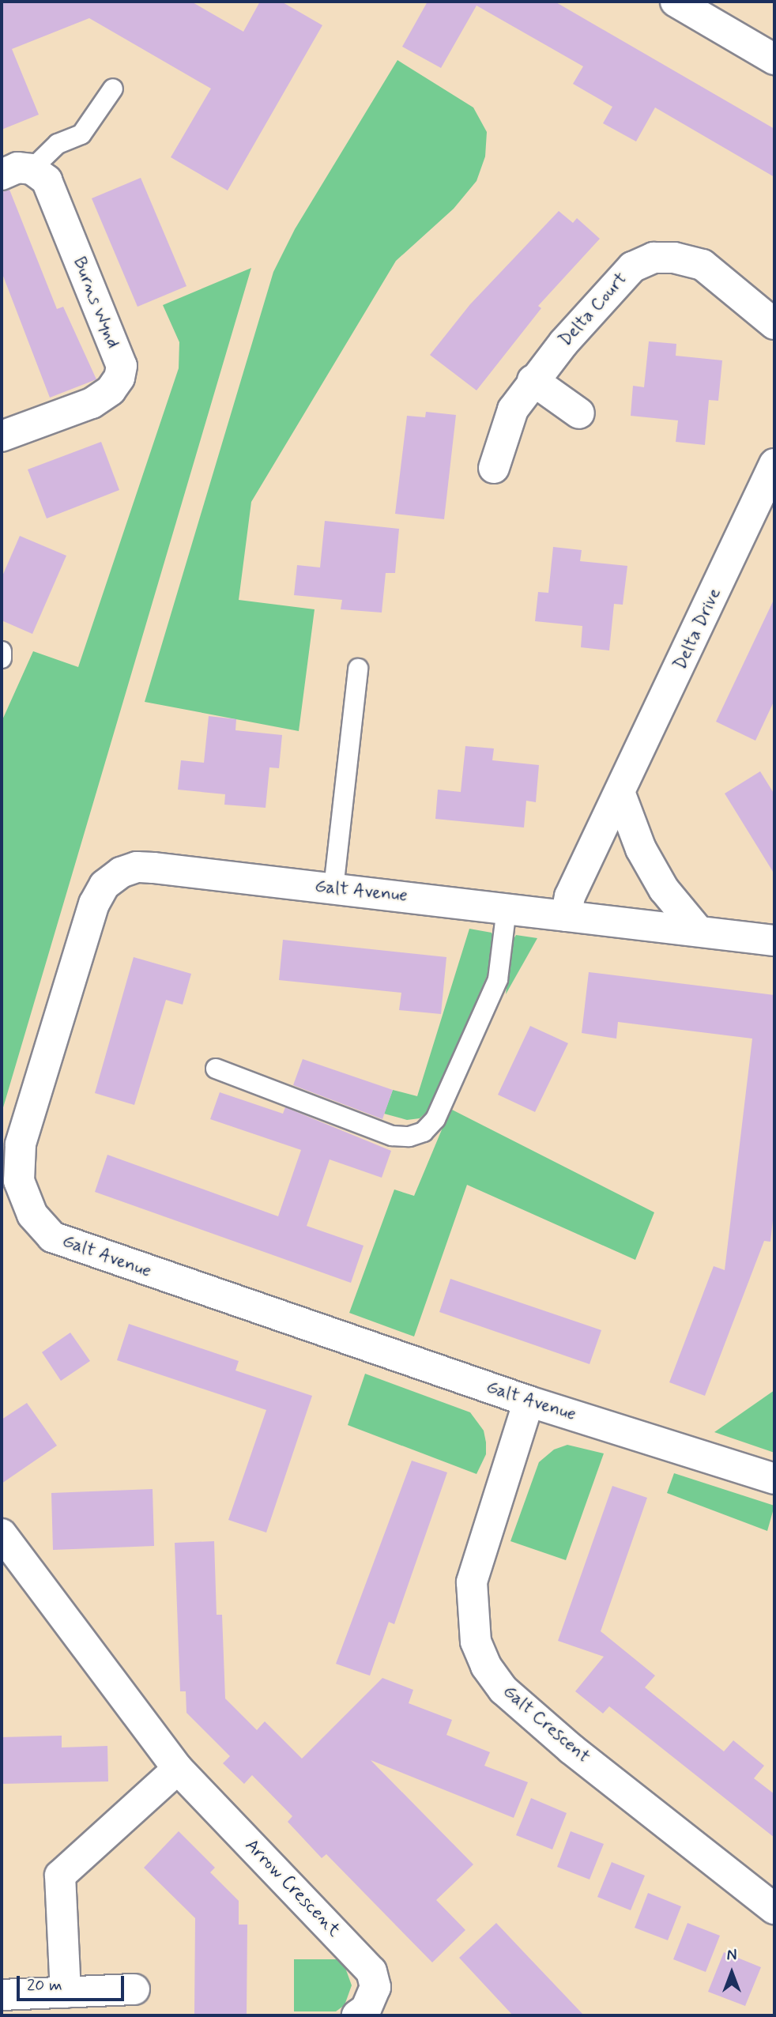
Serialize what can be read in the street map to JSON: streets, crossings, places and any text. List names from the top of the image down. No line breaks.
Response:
{"streets":{"street":["Burns Wynd","Delta Court","Delta Drive","Galt Avenue","Galt Crescent","Arrow Crescent"]},"crossings":[["Delta Drive","Galt Avenue"],["Galt Avenue","Galt Crescent"]],"scale_bar":"20 m","north":"top"}
